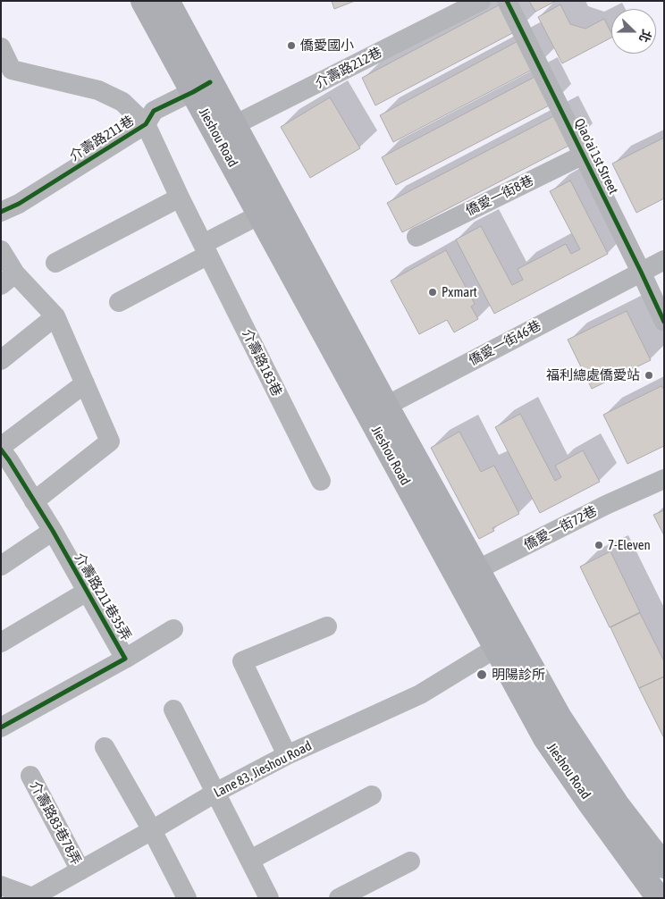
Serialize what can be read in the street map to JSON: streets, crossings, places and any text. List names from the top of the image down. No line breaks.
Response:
{"streets":{"main road":["Jieshou Road"],"street":["介壽路212巷","介壽路211巷","Qiao'ai 1st Street","僑愛一街8巷","僑愛一街46巷","介壽路183巷","僑愛一街72巷","介壽路211巷35弄","Lane 83, Jieshou Road","介壽路83巷78弄"]},"crossings":[["介壽路212巷","Jieshou Road"],["Jieshou Road","介壽路211巷"],["Jieshou Road","僑愛一街46巷"],["Jieshou Road","僑愛一街72巷"],["Jieshou Road","Lane 83, Jieshou Road"],["介壽路211巷","介壽路183巷"],["Qiao'ai 1st Street","僑愛一街8巷"],["Qiao'ai 1st Street","僑愛一街46巷"],["Lane 83, Jieshou Road","介壽路83巷78弄"]],"places":["僑愛國小","Pxmart","福利總處僑愛站","7-Eleven","明陽診所"],"north":"right"}
